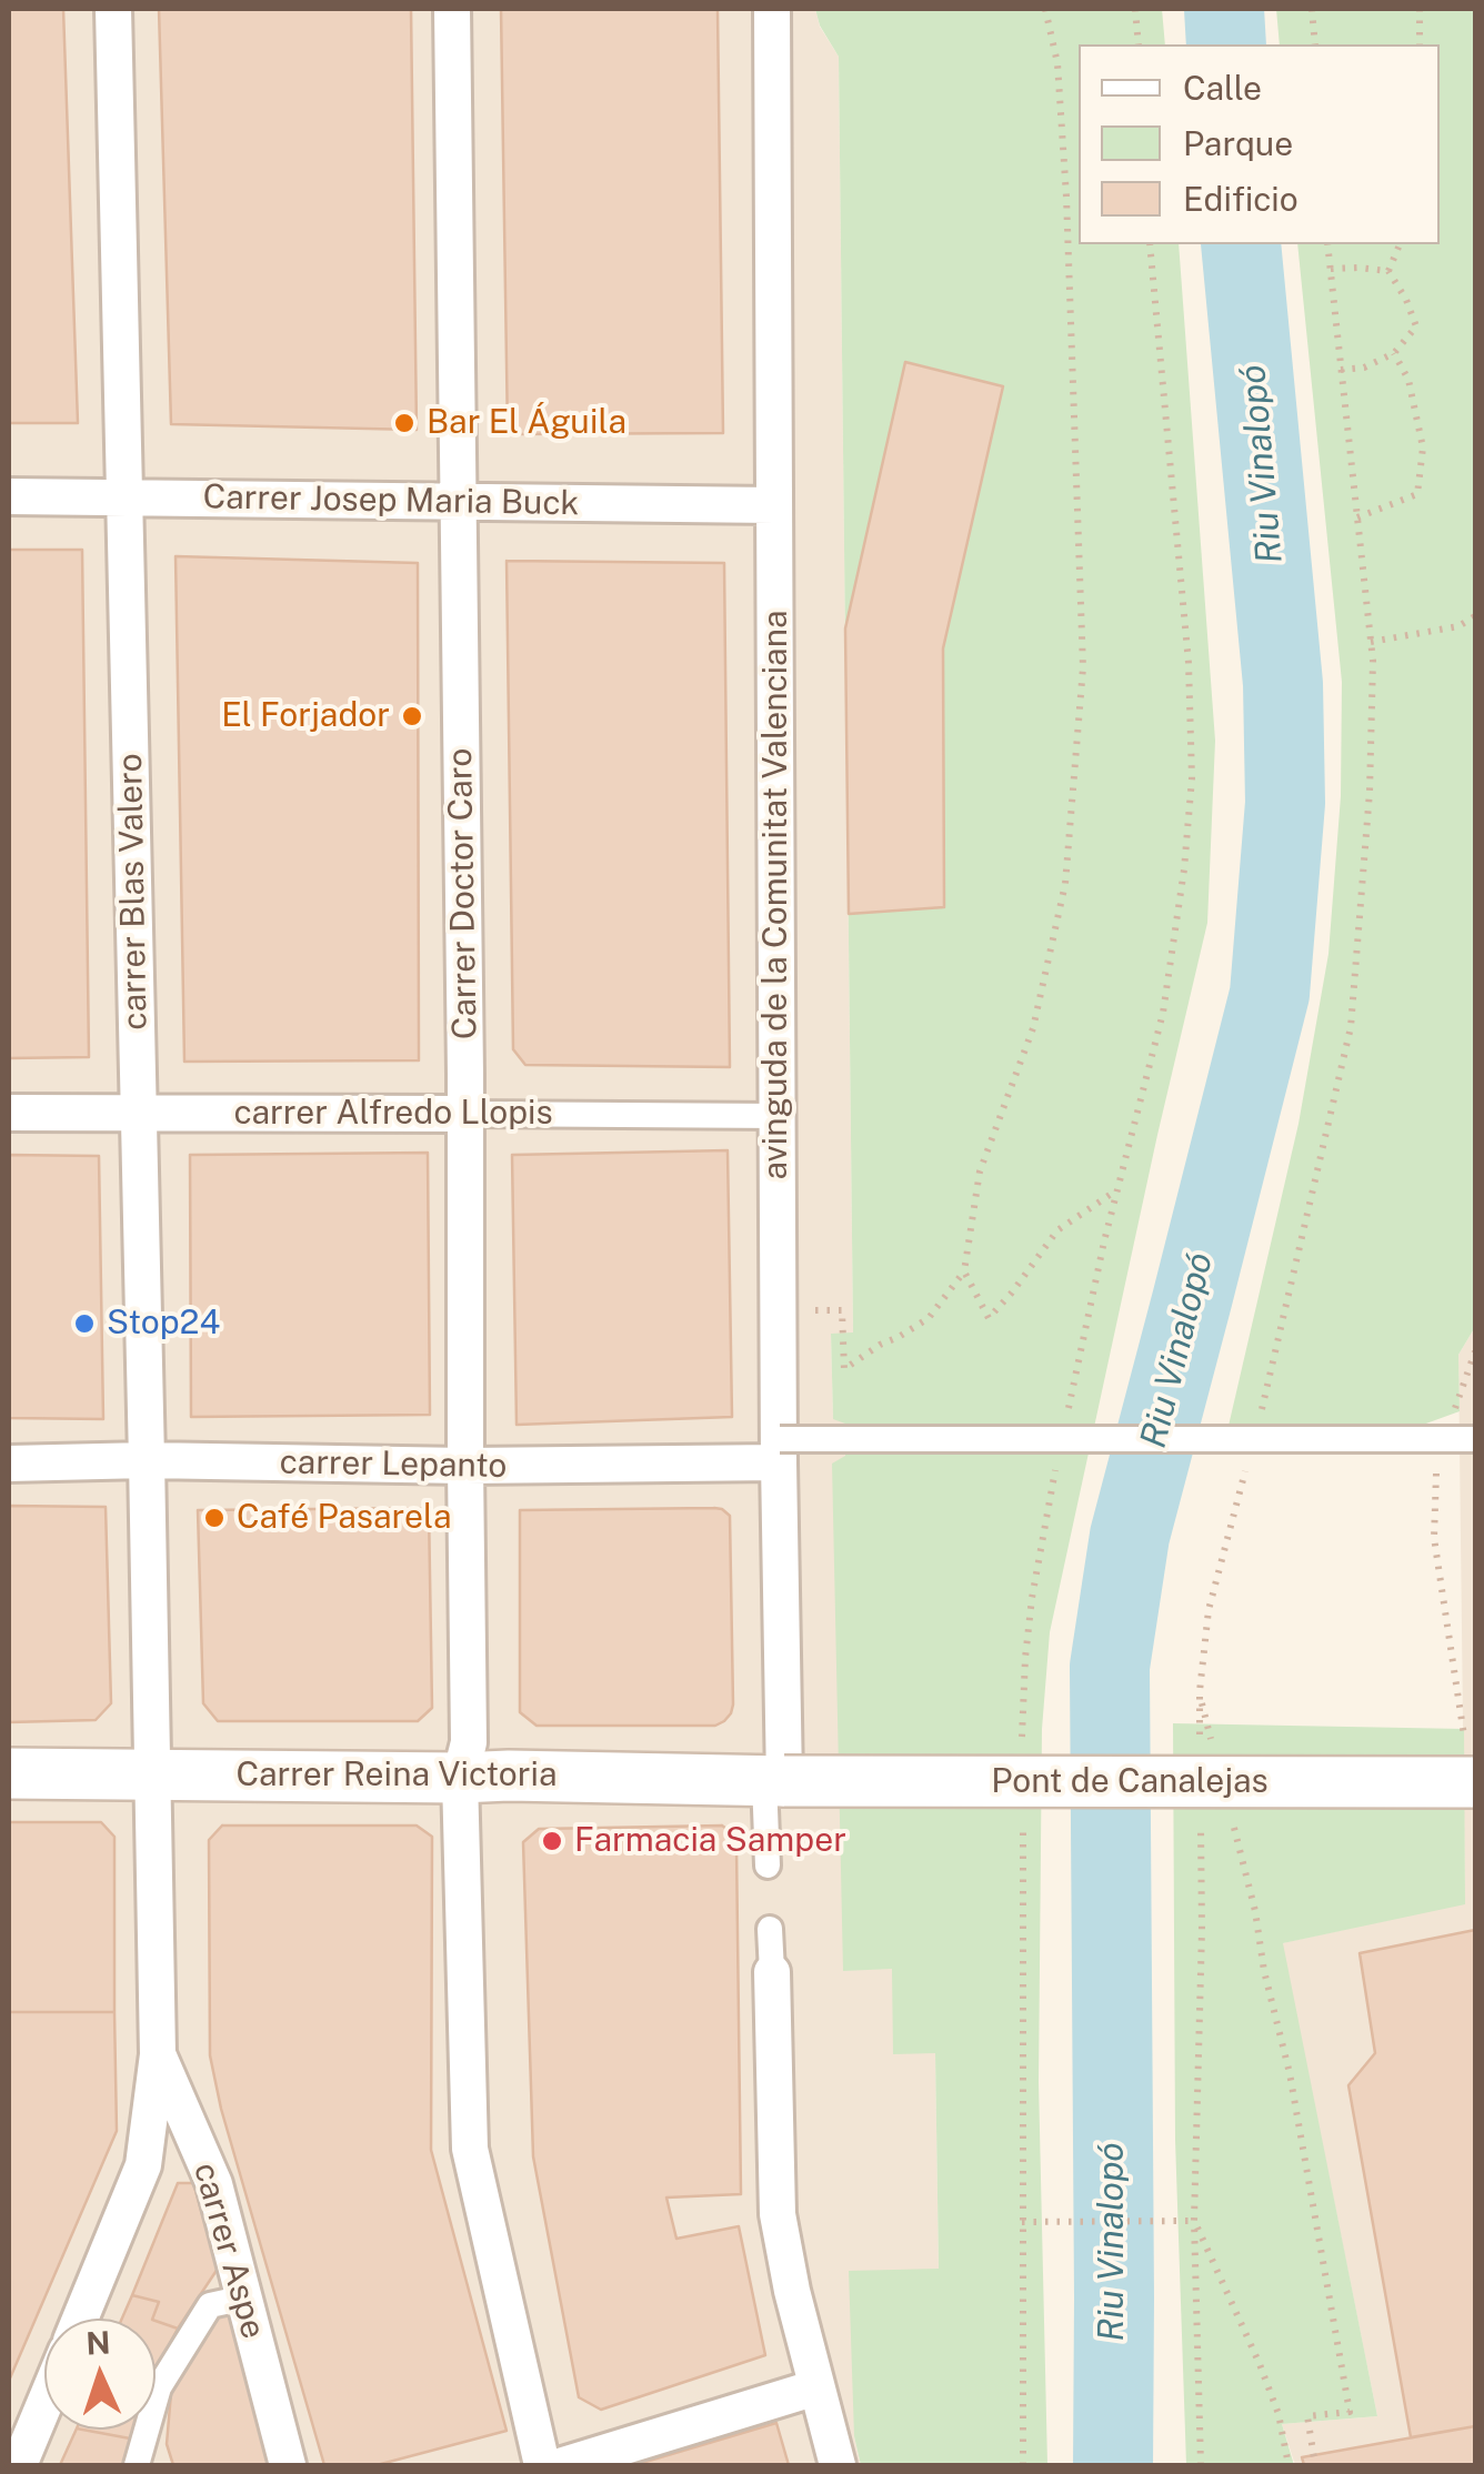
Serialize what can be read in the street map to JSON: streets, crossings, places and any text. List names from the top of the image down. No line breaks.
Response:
{"streets":{"main road":["Carrer Reina Victoria","Pont de Canalejas"],"street":["Carrer Josep Maria Buck","carrer Blas Valero","Carrer Doctor Caro","avinguda de la Comunitat Valenciana","carrer Alfredo Llopis","carrer Lepanto","carrer Aspe"]},"crossings":[["Carrer Josep Maria Buck","carrer Blas Valero"],["Carrer Josep Maria Buck","Carrer Doctor Caro"],["Carrer Josep Maria Buck","avinguda de la Comunitat Valenciana"],["carrer Blas Valero","carrer Alfredo Llopis"],["carrer Blas Valero","carrer Lepanto"],["carrer Blas Valero","Carrer Reina Victoria"],["carrer Blas Valero","carrer Aspe"],["Carrer Doctor Caro","carrer Alfredo Llopis"],["Carrer Doctor Caro","carrer Lepanto"],["Carrer Doctor Caro","Carrer Reina Victoria"],["avinguda de la Comunitat Valenciana","carrer Alfredo Llopis"],["avinguda de la Comunitat Valenciana","carrer Lepanto"],["avinguda de la Comunitat Valenciana","Carrer Reina Victoria"],["avinguda de la Comunitat Valenciana","Pont de Canalejas"],["Carrer Reina Victoria","Pont de Canalejas"],["Carrer Reina Victoria","carrer Aspe"]],"water":["Riu Vinalopó"],"places":["Bar El Águila","El Forjador","Stop24","Café Pasarela","Farmacia Samper"],"legend":["Calle","Parque","Edificio"],"north":"top"}
